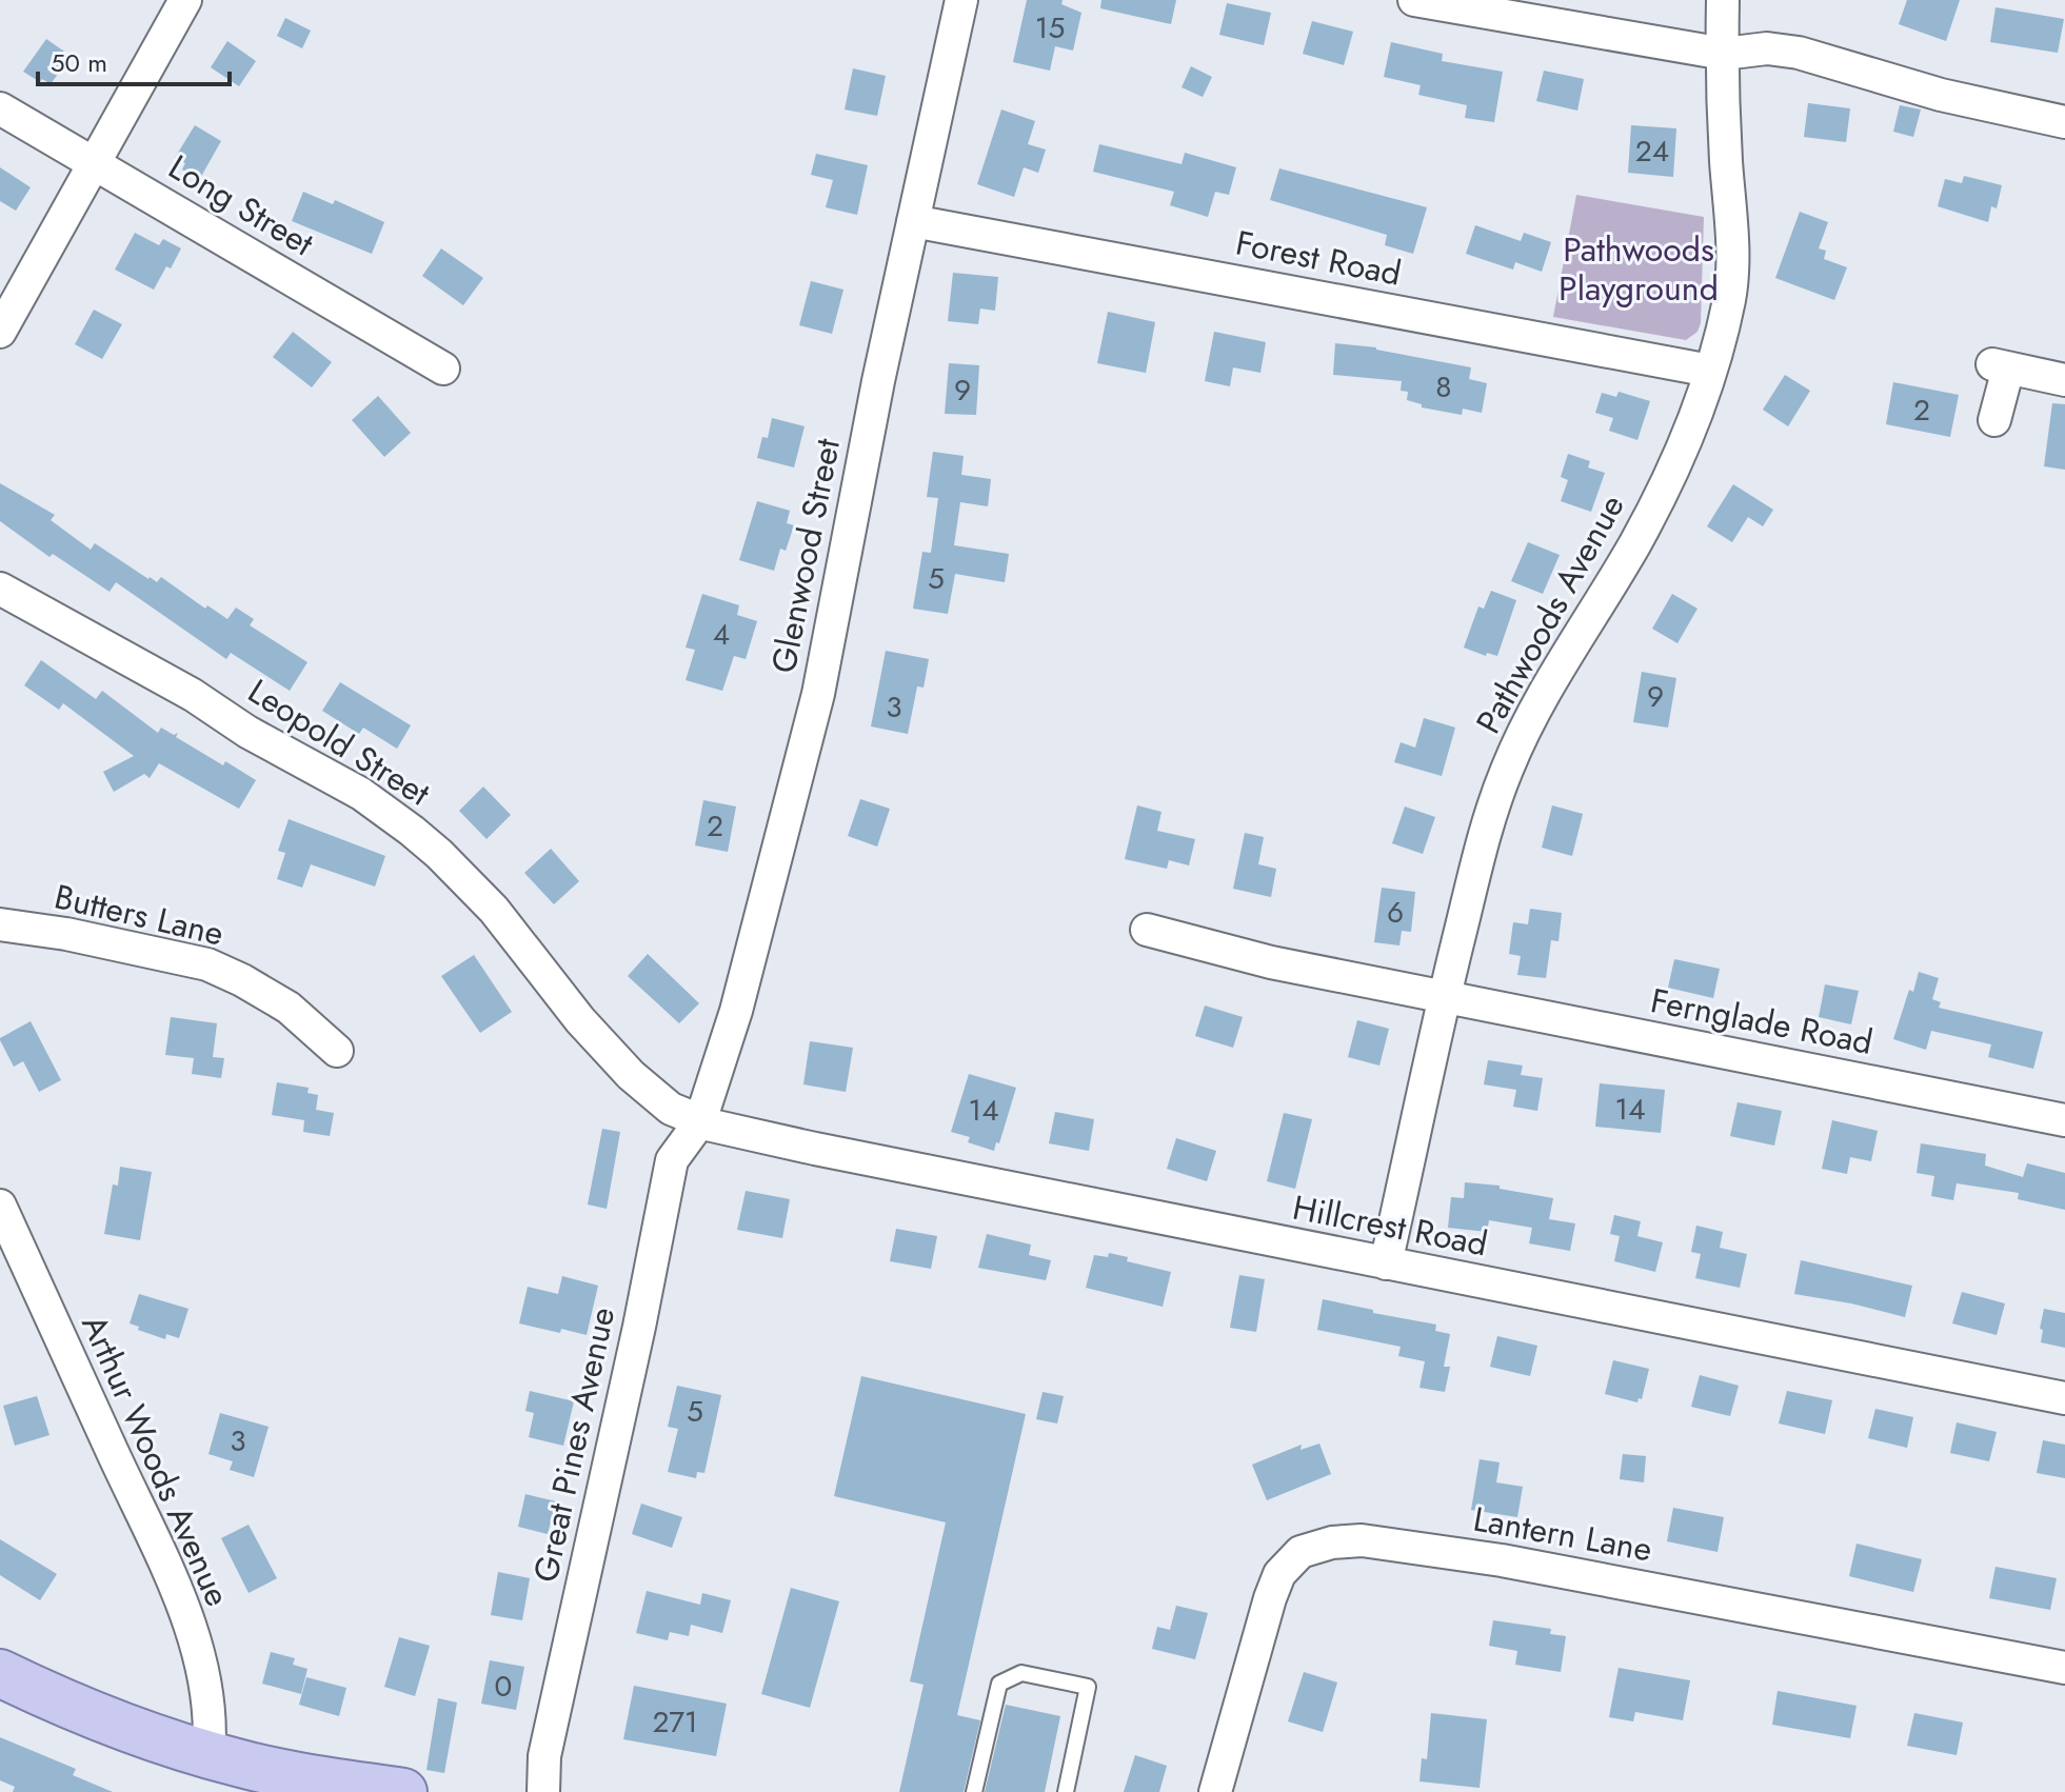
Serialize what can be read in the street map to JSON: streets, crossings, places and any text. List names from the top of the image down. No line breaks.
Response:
{"streets":{"street":["Long Street","Forest Road","Glenwood Street","Pathwoods Avenue","Leopold Street","Butters Lane","Fernglade Road","Hillcrest Road","Great Pines Avenue","Arthur Woods Avenue","Lantern Lane"]},"crossings":[["Forest Road","Glenwood Street"],["Forest Road","Pathwoods Avenue"],["Glenwood Street","Leopold Street"],["Glenwood Street","Hillcrest Road"],["Glenwood Street","Great Pines Avenue"],["Pathwoods Avenue","Fernglade Road"],["Pathwoods Avenue","Hillcrest Road"],["Leopold Street","Hillcrest Road"],["Leopold Street","Great Pines Avenue"],["Hillcrest Road","Great Pines Avenue"]],"parks":["Pathwoods Playground"],"house_numbers":["15","24","8","9","2","5","4","9","3","2","6","14","14","5","3","0","271"],"scale_bar":"50 m"}
